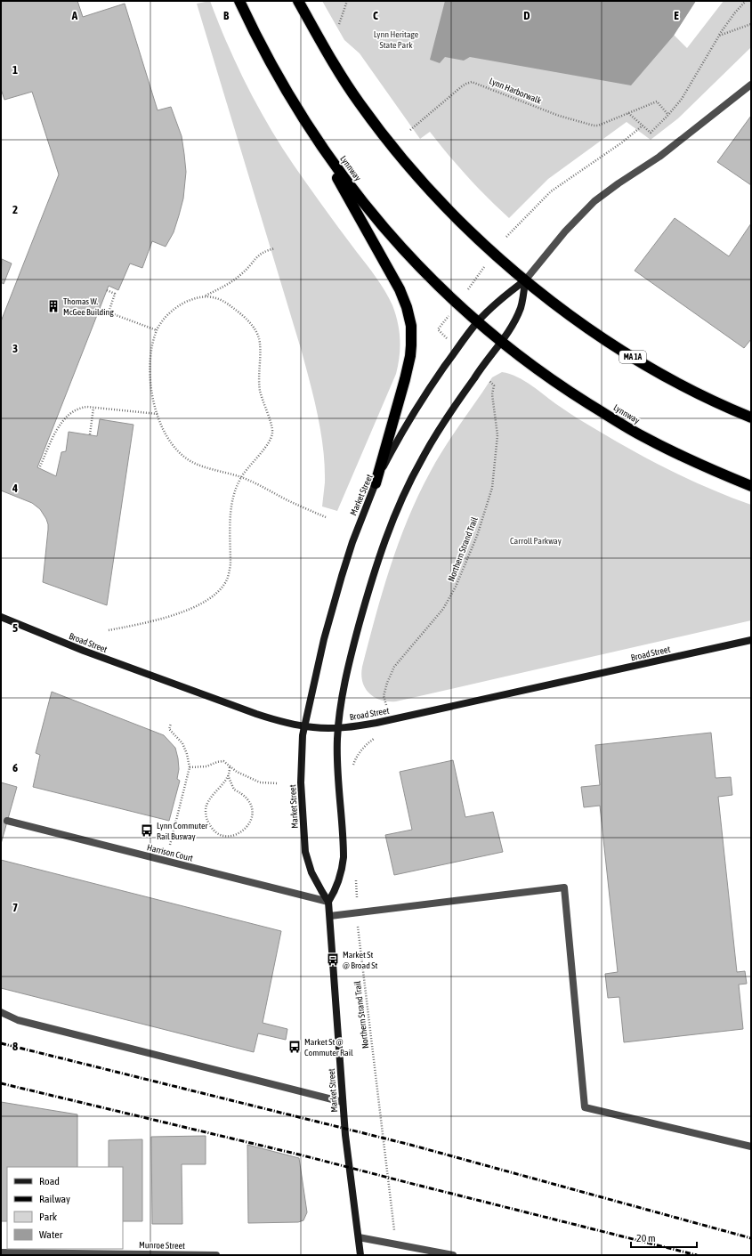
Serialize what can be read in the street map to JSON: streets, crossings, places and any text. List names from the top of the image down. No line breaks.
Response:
{"streets":{"highway":["Lynnway","MA 1A"],"main road":["Market Street","Broad Street"],"street":["Harrison Court","Munroe Street"],"path":["Lynn Harborwalk","Northern Strand Trail"]},"crossings":[["Lynnway","Market Street"],["Market Street","Broad Street"],["Market Street","Harrison Court"]],"parks":["Lynn Heritage State Park","Carroll Parkway"],"places":{"building":["Thomas W. McGee Building"],"bus stop":["Lynn Commuter Rail Busway","Market St @ Broad St","Market St @ Commuter Rail"]},"legend":["Road","Railway","Park","Water"],"scale_bar":"20 m","grid":{"columns":["A","B","C","D","E"],"rows":["1","2","3","4","5","6","7","8"]}}
